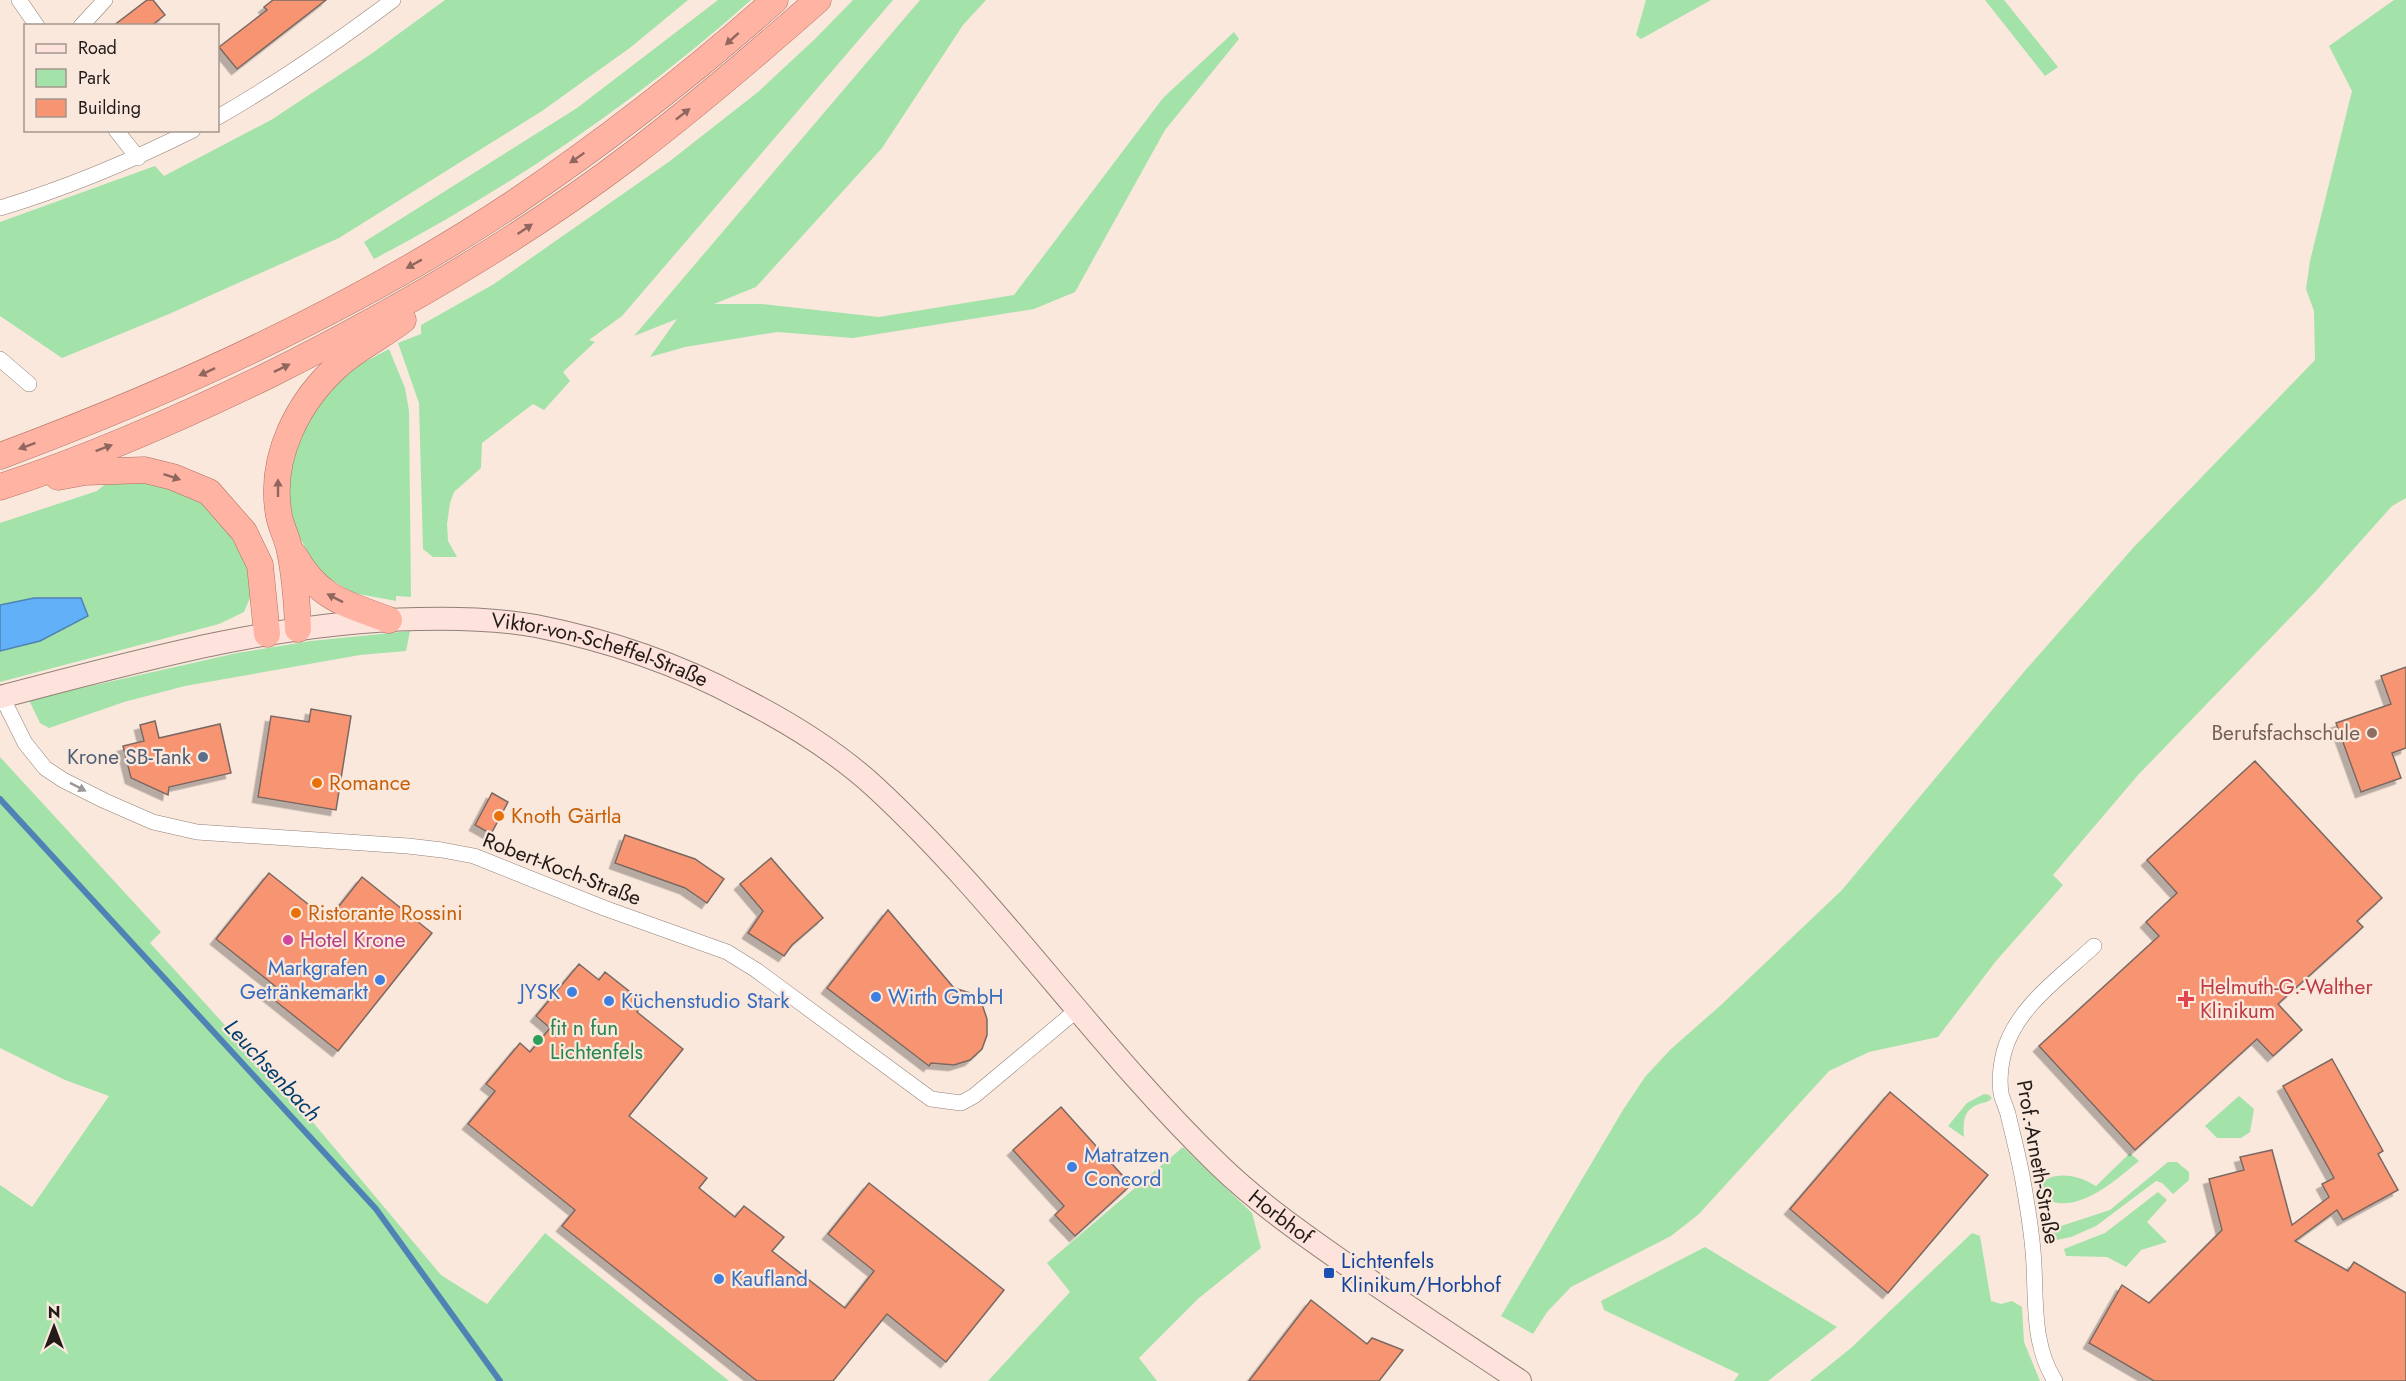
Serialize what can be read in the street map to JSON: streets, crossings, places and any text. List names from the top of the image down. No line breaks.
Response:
{"streets":{"main road":["Viktor-von-Scheffel-Straße","Horbhof"],"street":["Robert-Koch-Straße","Prof.-Arneth-Straße"]},"crossings":[["Viktor-von-Scheffel-Straße","Robert-Koch-Straße"],["Viktor-von-Scheffel-Straße","Horbhof"],["Robert-Koch-Straße","Horbhof"]],"one_way":["Robert-Koch-Straße"],"water":["Leuchsenbach"],"places":{"other":["Berufsfachschule","Krone SB-Tank","Romance","Knoth Gärtla","Ristorante Rossini","Hotel Krone","Markgrafen Getränkemarkt","JYSK","Wirth GmbH","Küchenstudio Stark","fit n fun Lichtenfels","Matratzen Concord","Kaufland"],"health":["Helmuth-G.-Walther Klinikum"],"transit":["Lichtenfels Klinikum/Horbhof"]},"legend":["Road","Park","Building"],"north":"top"}
